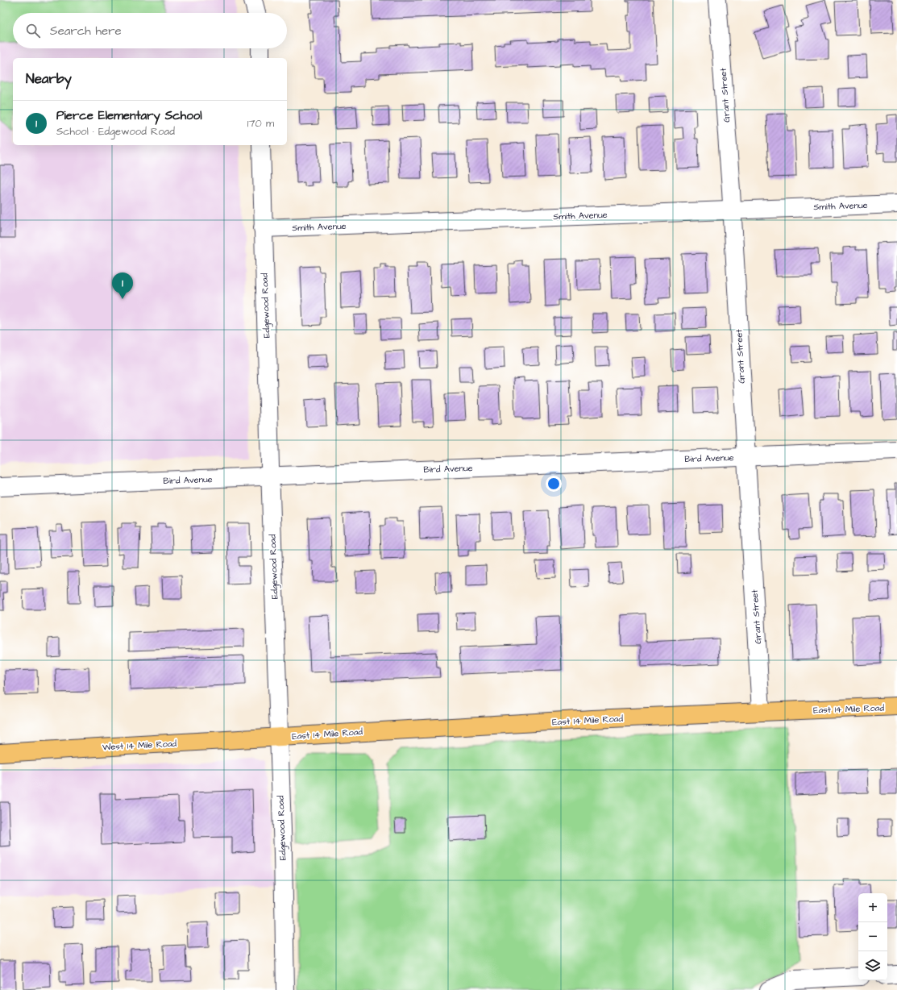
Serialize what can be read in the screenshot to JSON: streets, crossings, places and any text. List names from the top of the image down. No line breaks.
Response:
{"streets":{"main road":["East 14 Mile Road","West 14 Mile Road"],"street":["Grant Street","Smith Avenue","Edgewood Road","Bird Avenue"]},"crossings":[["Grant Street","Smith Avenue"],["Grant Street","Bird Avenue"],["Grant Street","East 14 Mile Road"],["Smith Avenue","Edgewood Road"],["Edgewood Road","Bird Avenue"],["Edgewood Road","East 14 Mile Road"],["Edgewood Road","West 14 Mile Road"],["East 14 Mile Road","West 14 Mile Road"]],"page":{"search":"Search here","heading":"Nearby","list":[{"mark":"1","name":"Pierce Elementary School","note":"School · Edgewood Road","value":"170 m"}],"pins":"1","map_buttons":["+","−"]}}
